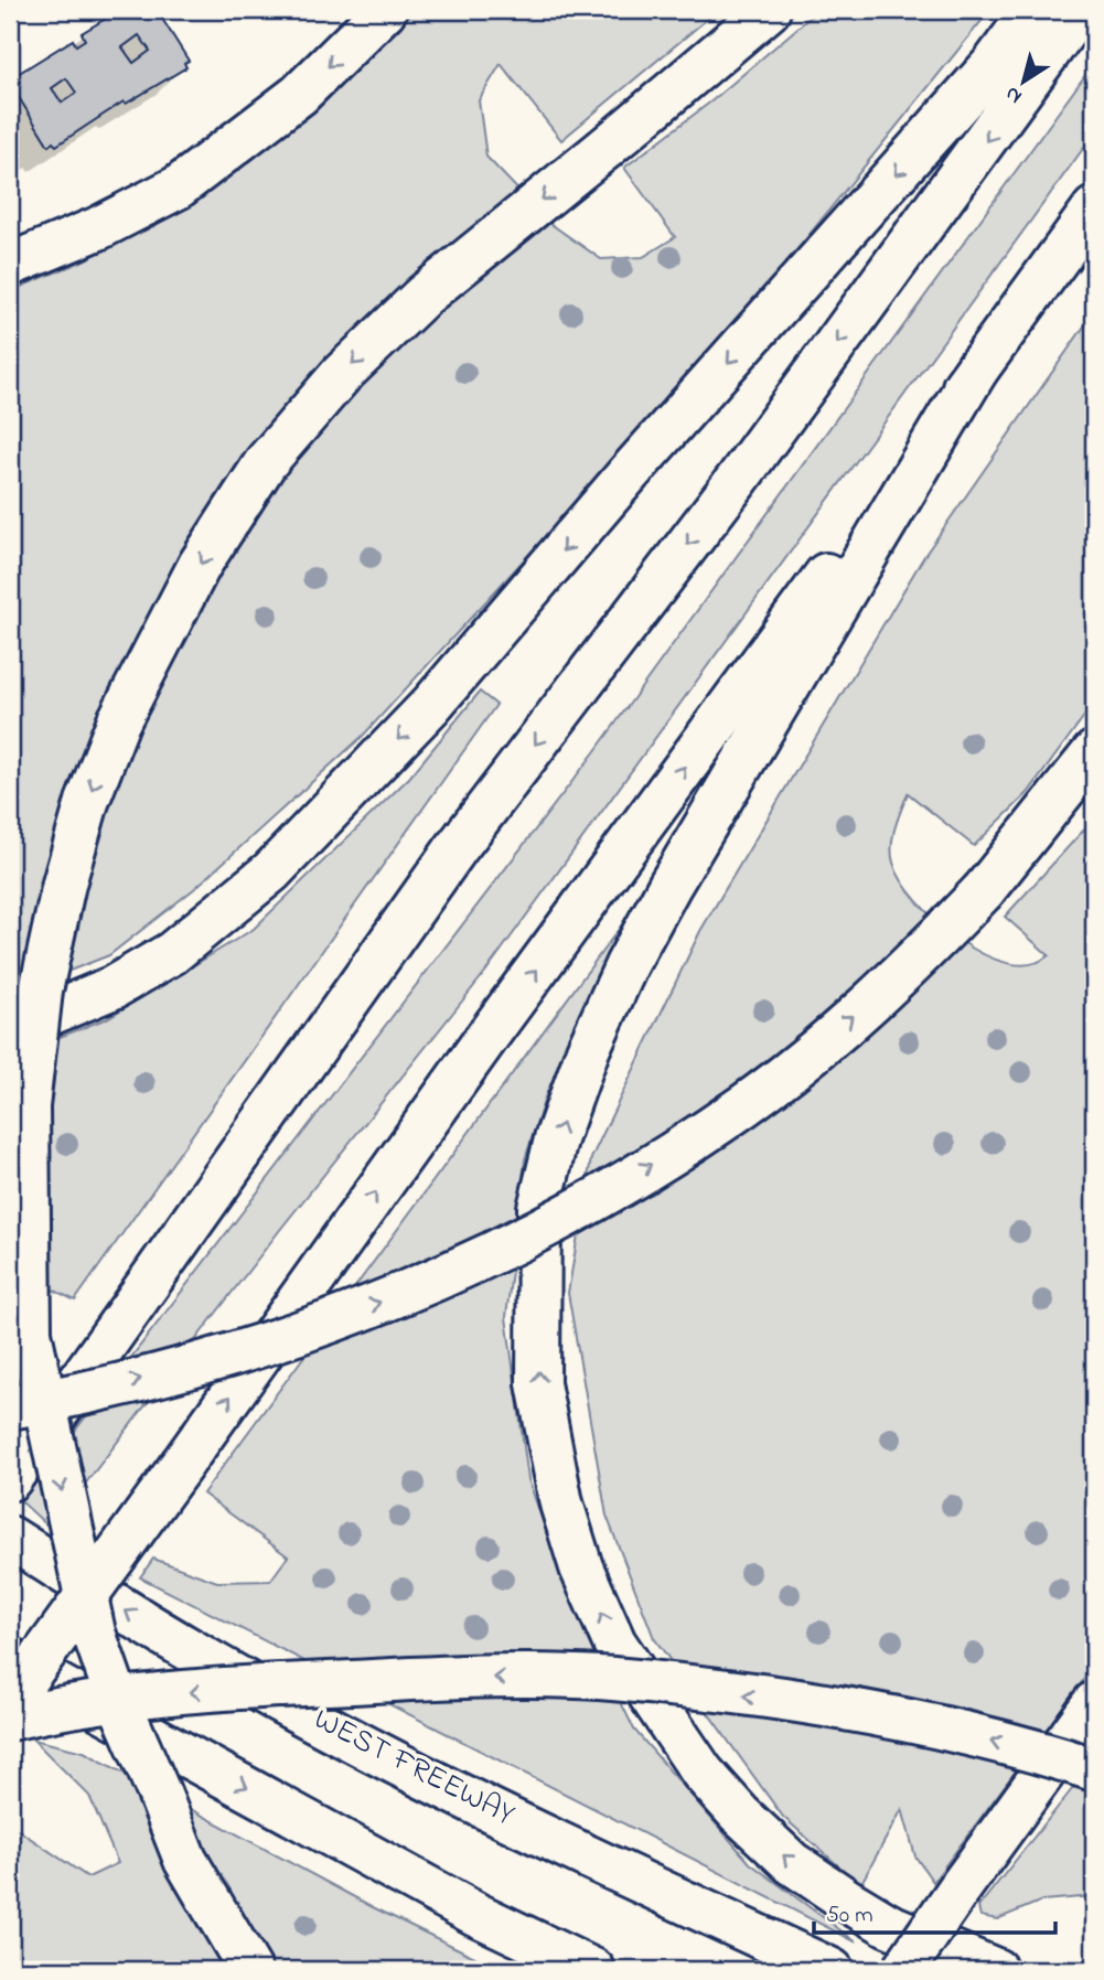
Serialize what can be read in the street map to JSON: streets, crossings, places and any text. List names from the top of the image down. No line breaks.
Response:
{"streets":{"main road":["WEST FREEWAY"]},"scale_bar":"50 m","north":"bottom left"}
